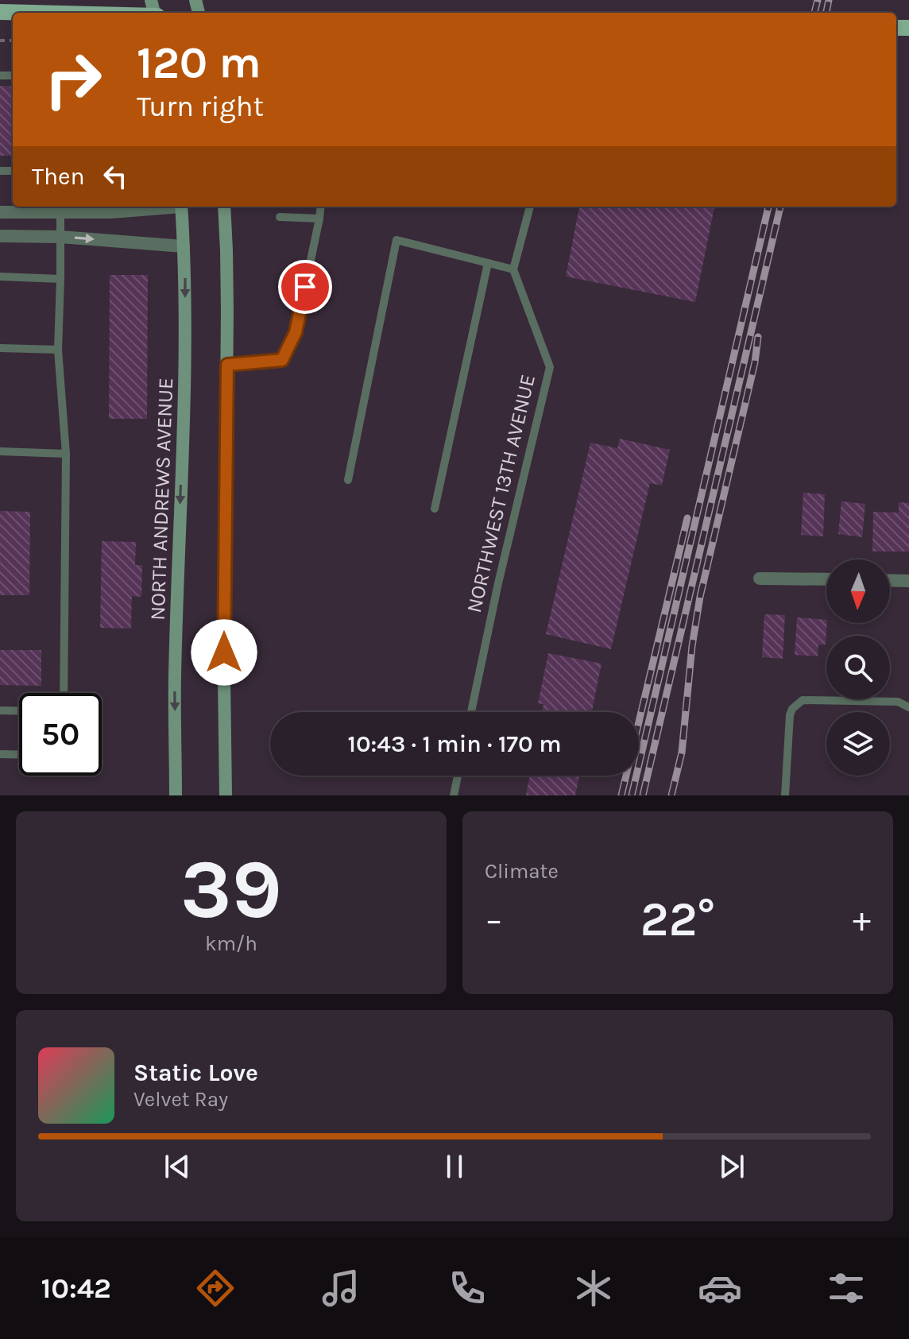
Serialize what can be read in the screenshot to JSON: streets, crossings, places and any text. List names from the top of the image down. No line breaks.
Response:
{"streets":{"main road":["NORTH ANDREWS AVENUE"],"lane":["NORTHWEST 13TH AVENUE"]},"north":"bottom","page":{"turn":["120 m","Turn right"],"then":"Then","limit":"50","trip":"10:43 · 1 min · 170 m","tile":[["39","km/h"],"Climate"],"heat":["−","22°","+"],"song":["Static Love","Velvet Ray"],"tabs":"10:42"}}
